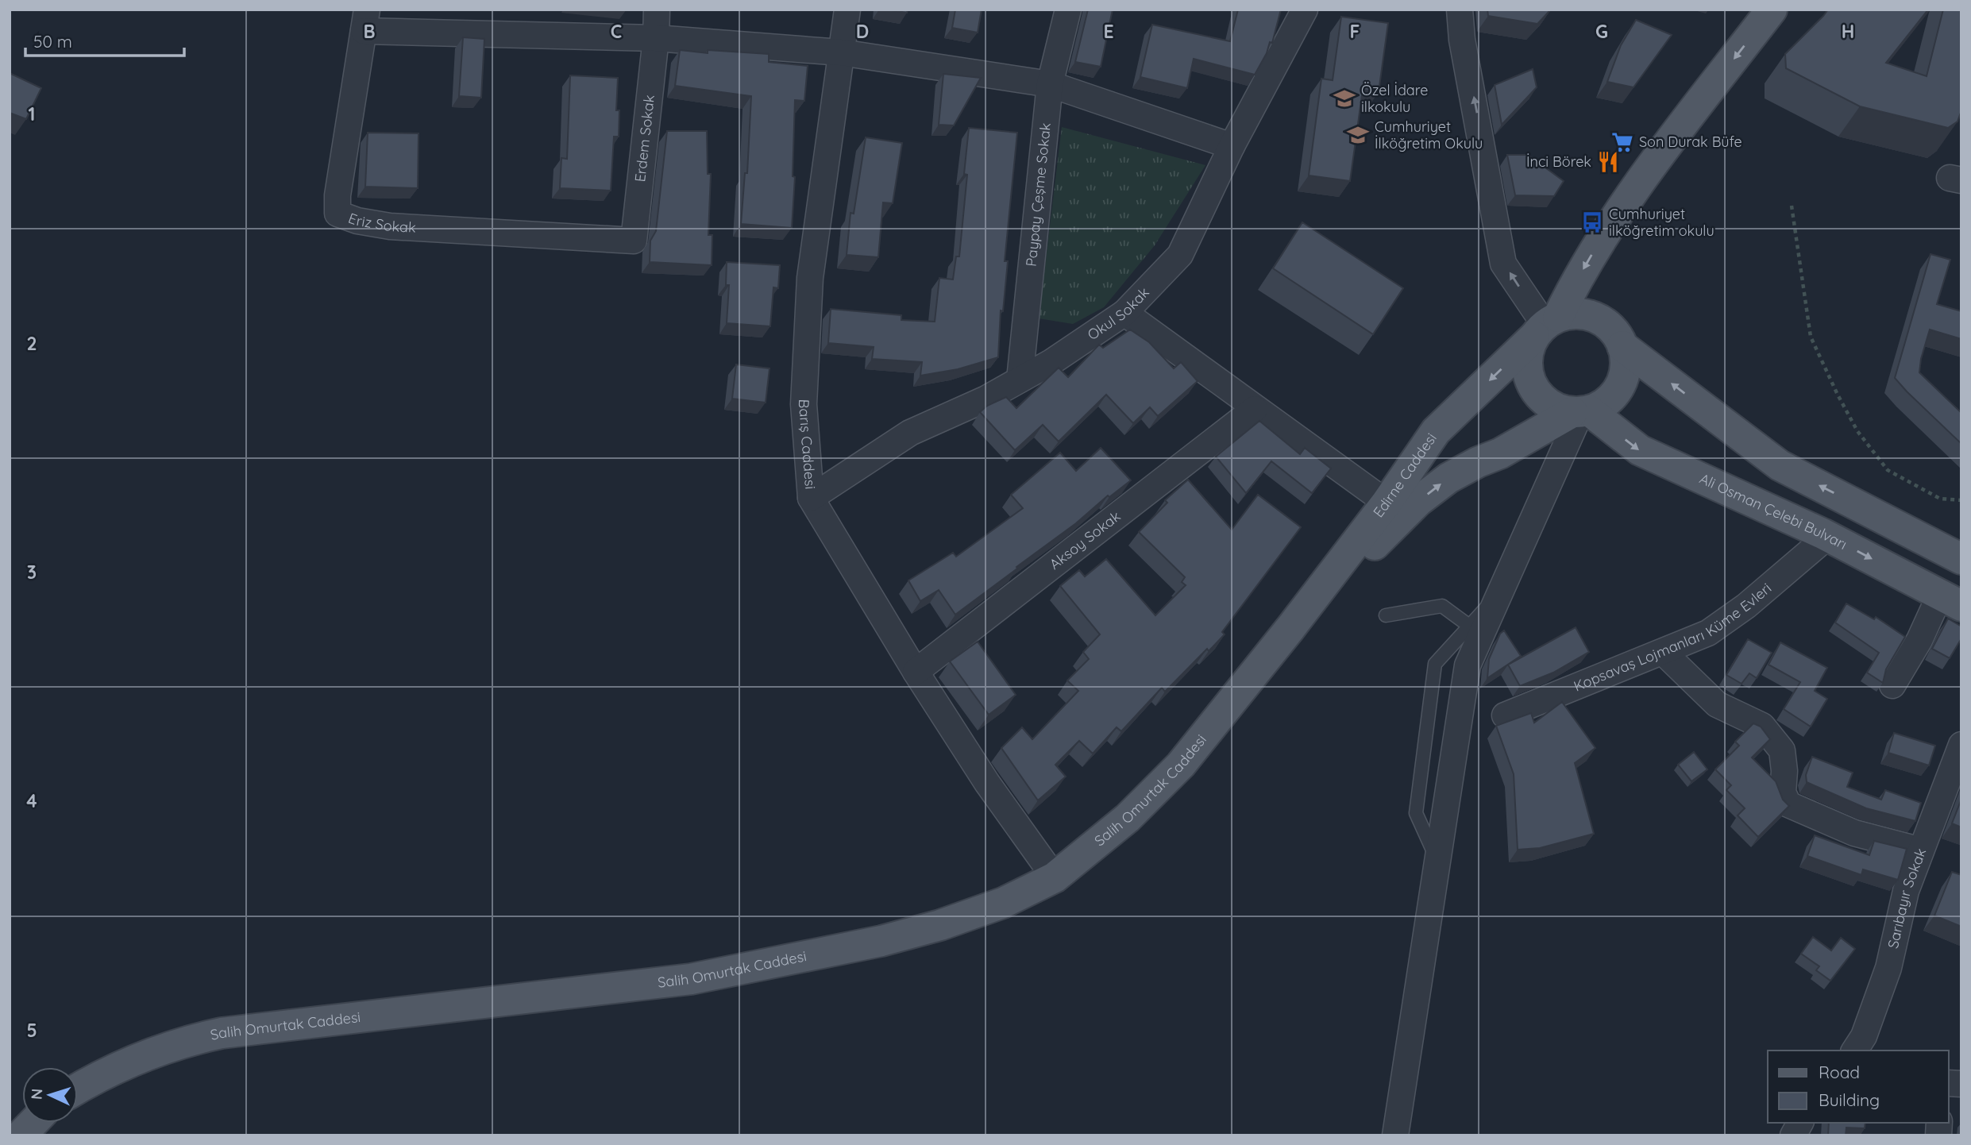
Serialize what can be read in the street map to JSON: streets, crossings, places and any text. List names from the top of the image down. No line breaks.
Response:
{"streets":{"main road":["Edirne Caddesi","Ali Osman Çelebi Bulvarı","Salih Omurtak Caddesi"],"street":["Erdem Sokak","Paypay Çeşme Sokak","Eriz Sokak","Okul Sokak","Barış Caddesi","Aksoy Sokak","Kopsavaş Lojmanları Küme Evleri","Sarıbayır Sokak"]},"crossings":[["Erdem Sokak","Eriz Sokak"],["Paypay Çeşme Sokak","Okul Sokak"],["Okul Sokak","Barış Caddesi"],["Barış Caddesi","Aksoy Sokak"],["Barış Caddesi","Salih Omurtak Caddesi"],["Edirne Caddesi","Ali Osman Çelebi Bulvarı"],["Edirne Caddesi","Salih Omurtak Caddesi"],["Ali Osman Çelebi Bulvarı","Kopsavaş Lojmanları Küme Evleri"]],"places":{"school or university":["Özel İdare ilkokulu","Cumhuriyet İlköğretim Okulu"],"supermarket":["Son Durak Büfe"],"restaurant":["İnci Börek"],"bus stop":["Cumhuriyet ilköğretim okulu"]},"legend":["Road","Building"],"scale_bar":"50 m","north":"left","grid":{"columns":["B","C","D","E","F","G","H"],"rows":["1","2","3","4","5"]}}
